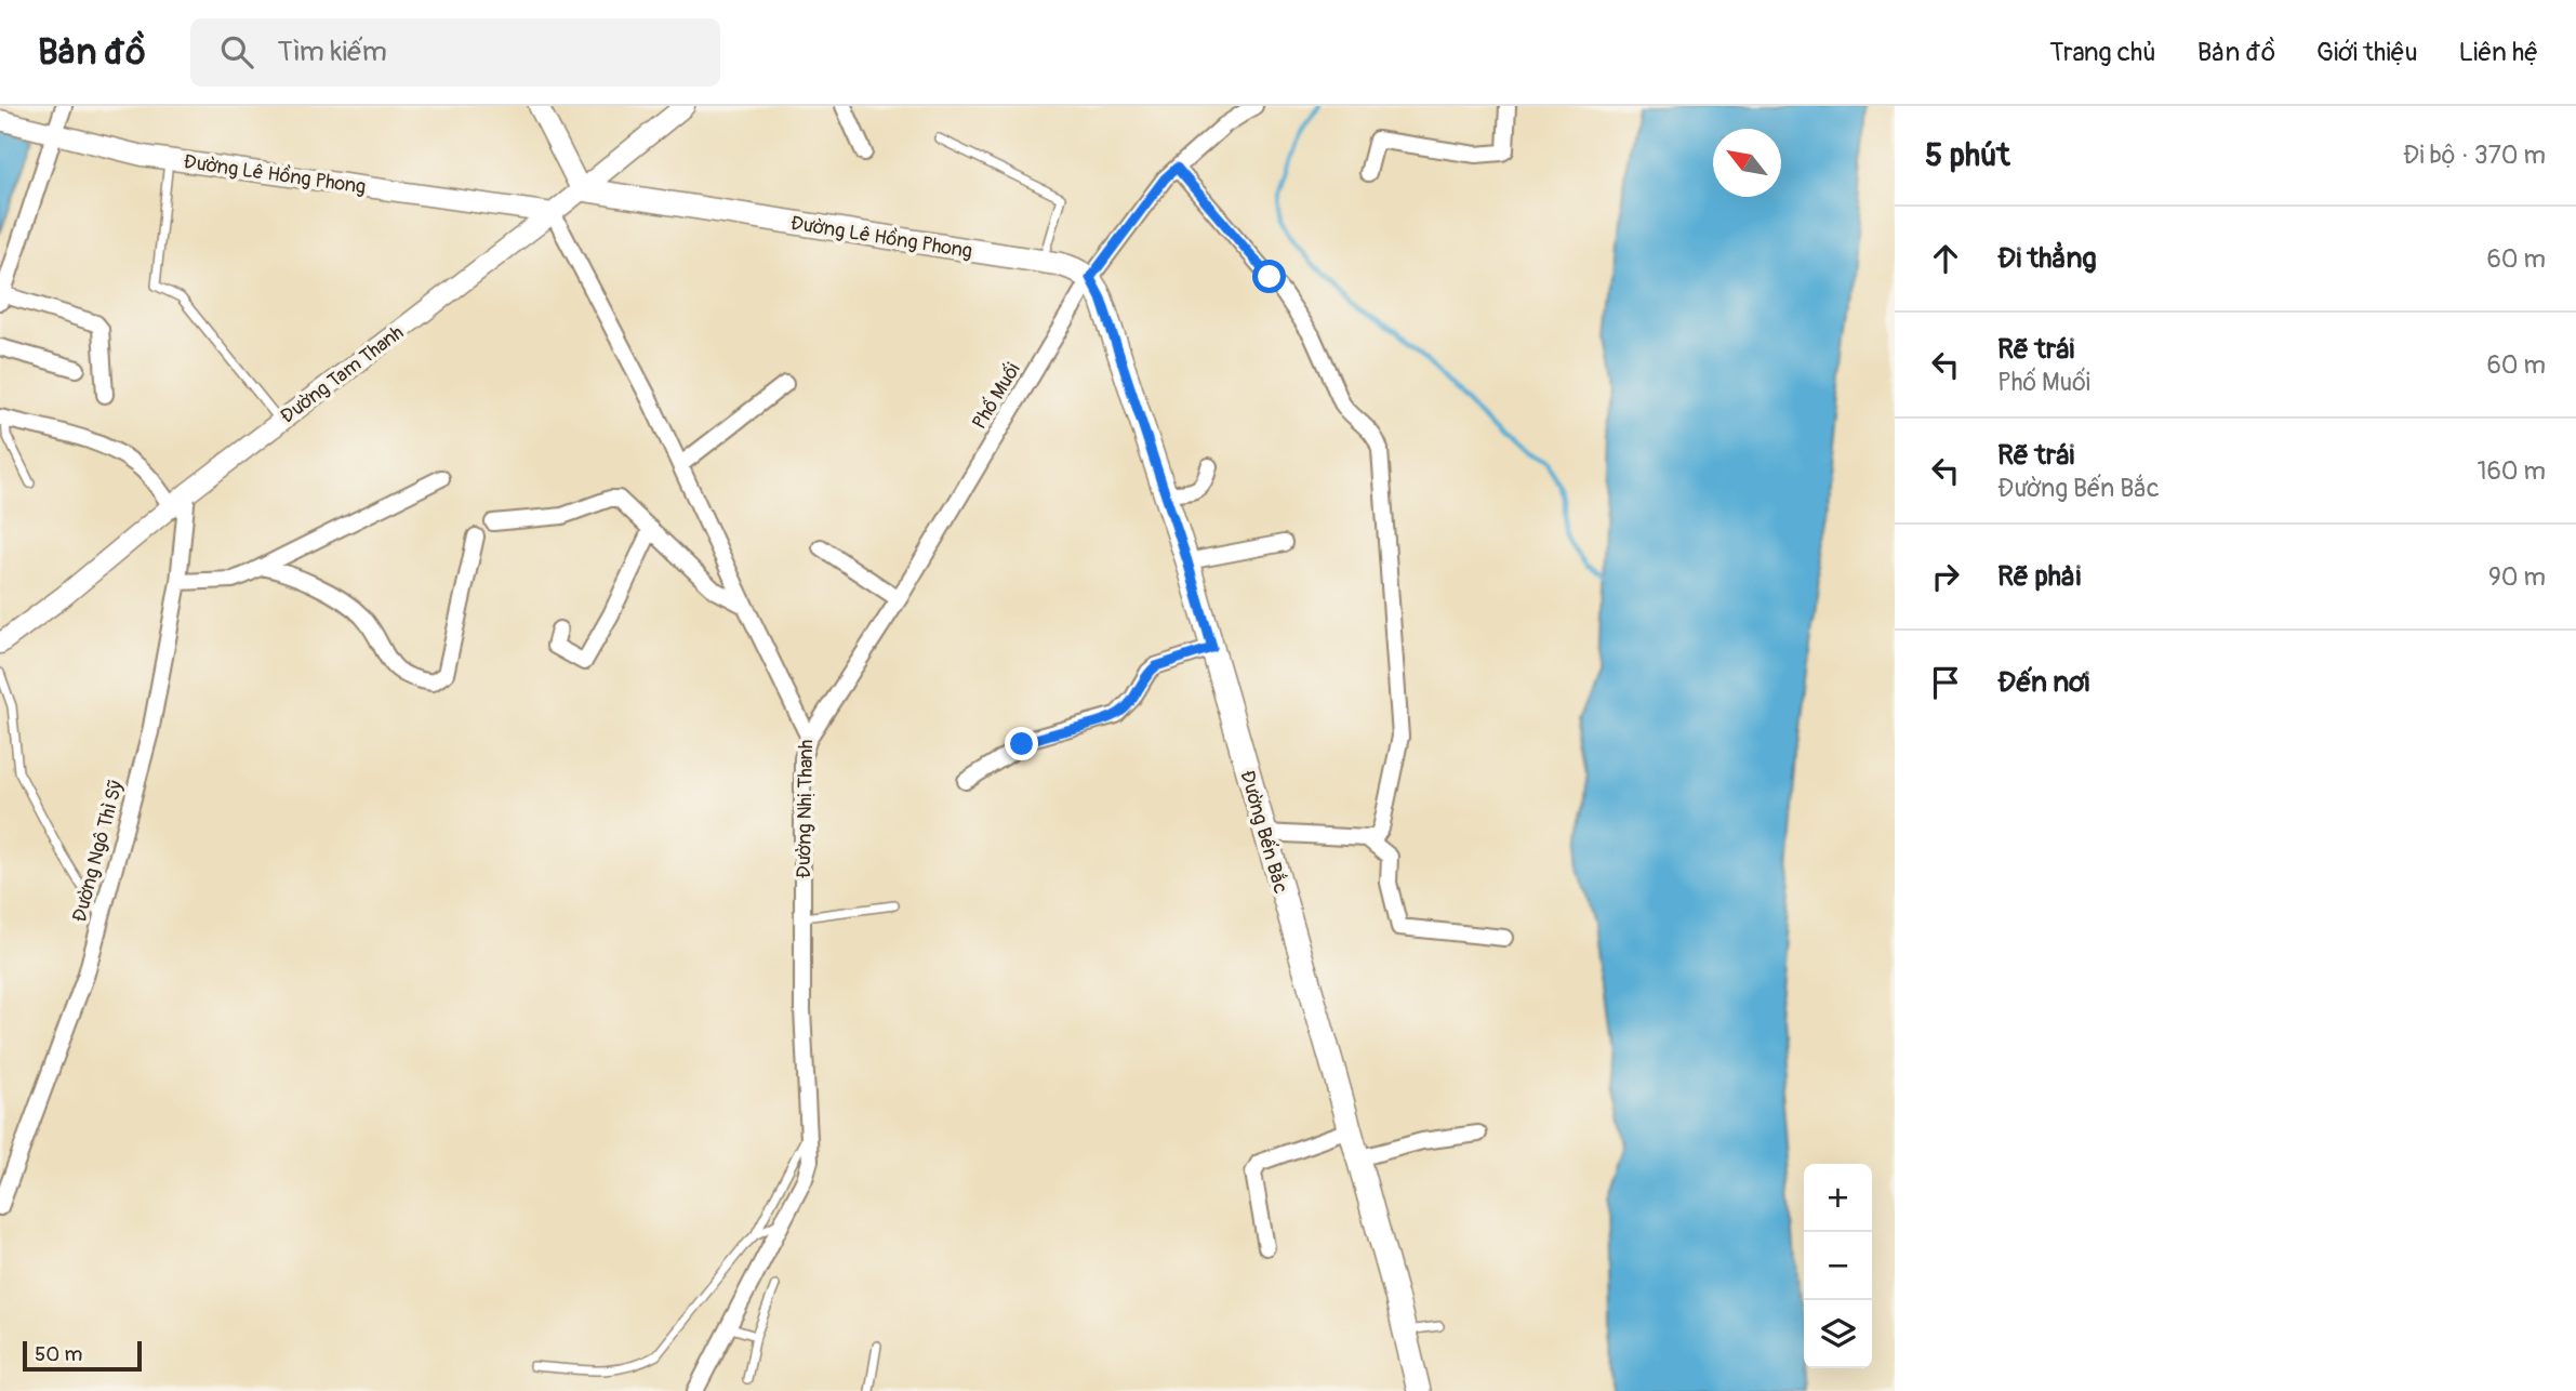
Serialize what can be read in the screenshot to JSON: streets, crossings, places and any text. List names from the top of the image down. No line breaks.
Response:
{"streets":{"main road":["Đường Lê Hồng Phong","Đường Bến Bắc"],"street":["Đường Tam Thanh","Phố Muối","Đường Nhị Thanh","Đường Ngô Thì Sỹ"]},"crossings":[["Đường Lê Hồng Phong","Đường Tam Thanh"],["Đường Lê Hồng Phong","Phố Muối"],["Đường Lê Hồng Phong","Đường Nhị Thanh"],["Đường Lê Hồng Phong","Đường Bến Bắc"],["Đường Tam Thanh","Đường Nhị Thanh"],["Đường Tam Thanh","Đường Ngô Thì Sỹ"],["Phố Muối","Đường Nhị Thanh"],["Phố Muối","Đường Bến Bắc"]],"scale_bar":"50 m","north":"top left","page":{"header":"Bản đồ","search":"Tìm kiếm","nav":["Trang chủ","Bản đồ","Giới thiệu","Liên hệ"],"heading":["5 phút","Đi bộ · 370 m"],"list":[["Đi thẳng","60 m"],["Rẽ trái","Phố Muối","60 m"],["Rẽ trái","Đường Bến Bắc","160 m"],["Rẽ phải","90 m"],"Đến nơi"],"map_buttons":["+","−"],"scale":"50 m"}}
